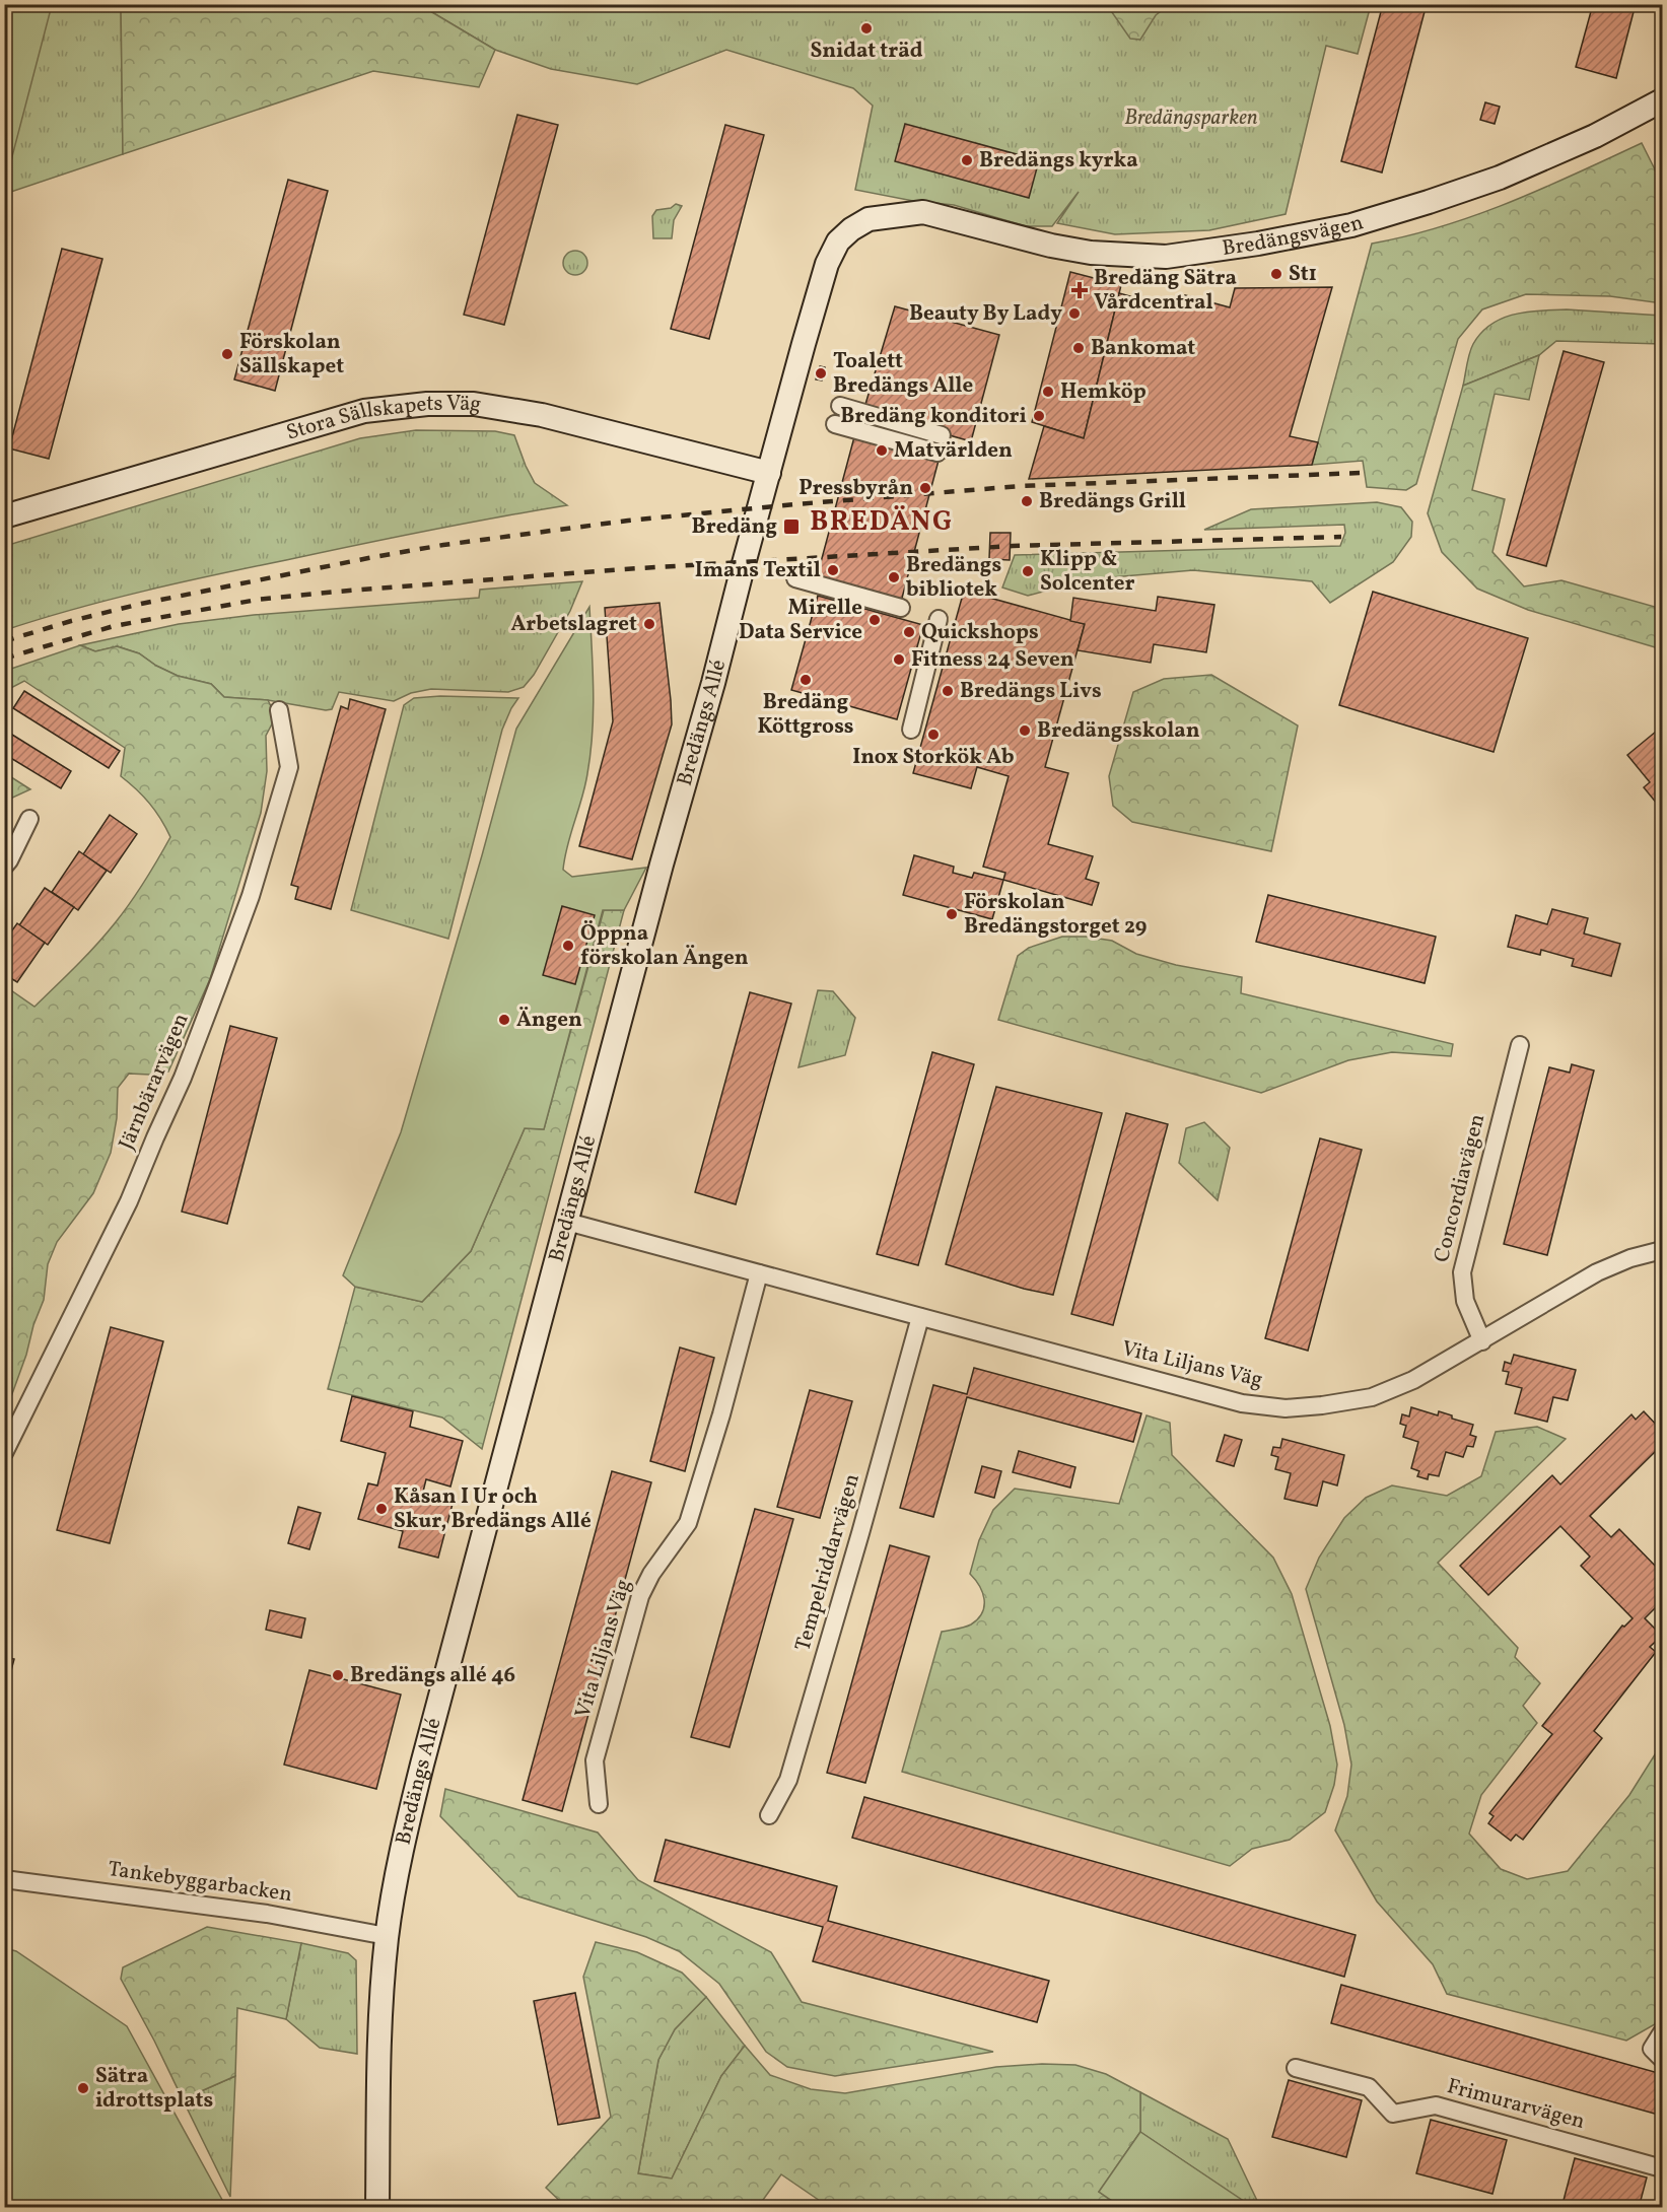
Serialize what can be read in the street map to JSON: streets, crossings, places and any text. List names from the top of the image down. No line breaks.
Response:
{"streets":{"street":["Bredängsvägen","Stora Sällskapets Väg","Bredängs Allé","Järnbärarvägen","Concordiavägen","Vita Liljans Väg","Tempelriddarvägen","Tankebyggarbacken","Frimurarvägen"]},"crossings":[["Bredängsvägen","Bredängs Allé"],["Stora Sällskapets Väg","Bredängs Allé"],["Bredängs Allé","Vita Liljans Väg"],["Bredängs Allé","Tankebyggarbacken"],["Concordiavägen","Vita Liljans Väg"],["Vita Liljans Väg","Tempelriddarvägen"]],"districts":["BREDÄNG"],"parks":["Bredängsparken"],"places":{"other":["Snidat träd","Bredängs kyrka","St1","Beauty By Lady","Bankomat","Förskolan Sällskapet","Toalett Bredängs Alle","Hemköp","Bredäng konditori","Matvärlden","Pressbyrån","Bredängs Grill","Imans Textil","Klipp & Solcenter","Bredängs bibliotek","Mirelle Data Service","Arbetslagret","Quickshops","Fitness 24 Seven","Bredäng Köttgross","Bredängs Livs","Bredängsskolan","Inox Storkök Ab","Förskolan Bredängstorget 29","Öppna förskolan Ängen","Ängen","Kåsan I Ur och Skur, Bredängs Allé","Bredängs allé 46","Sätra idrottsplats"],"health":["Bredäng Sätra Vårdcentral"],"transit":["Bredäng"]}}
